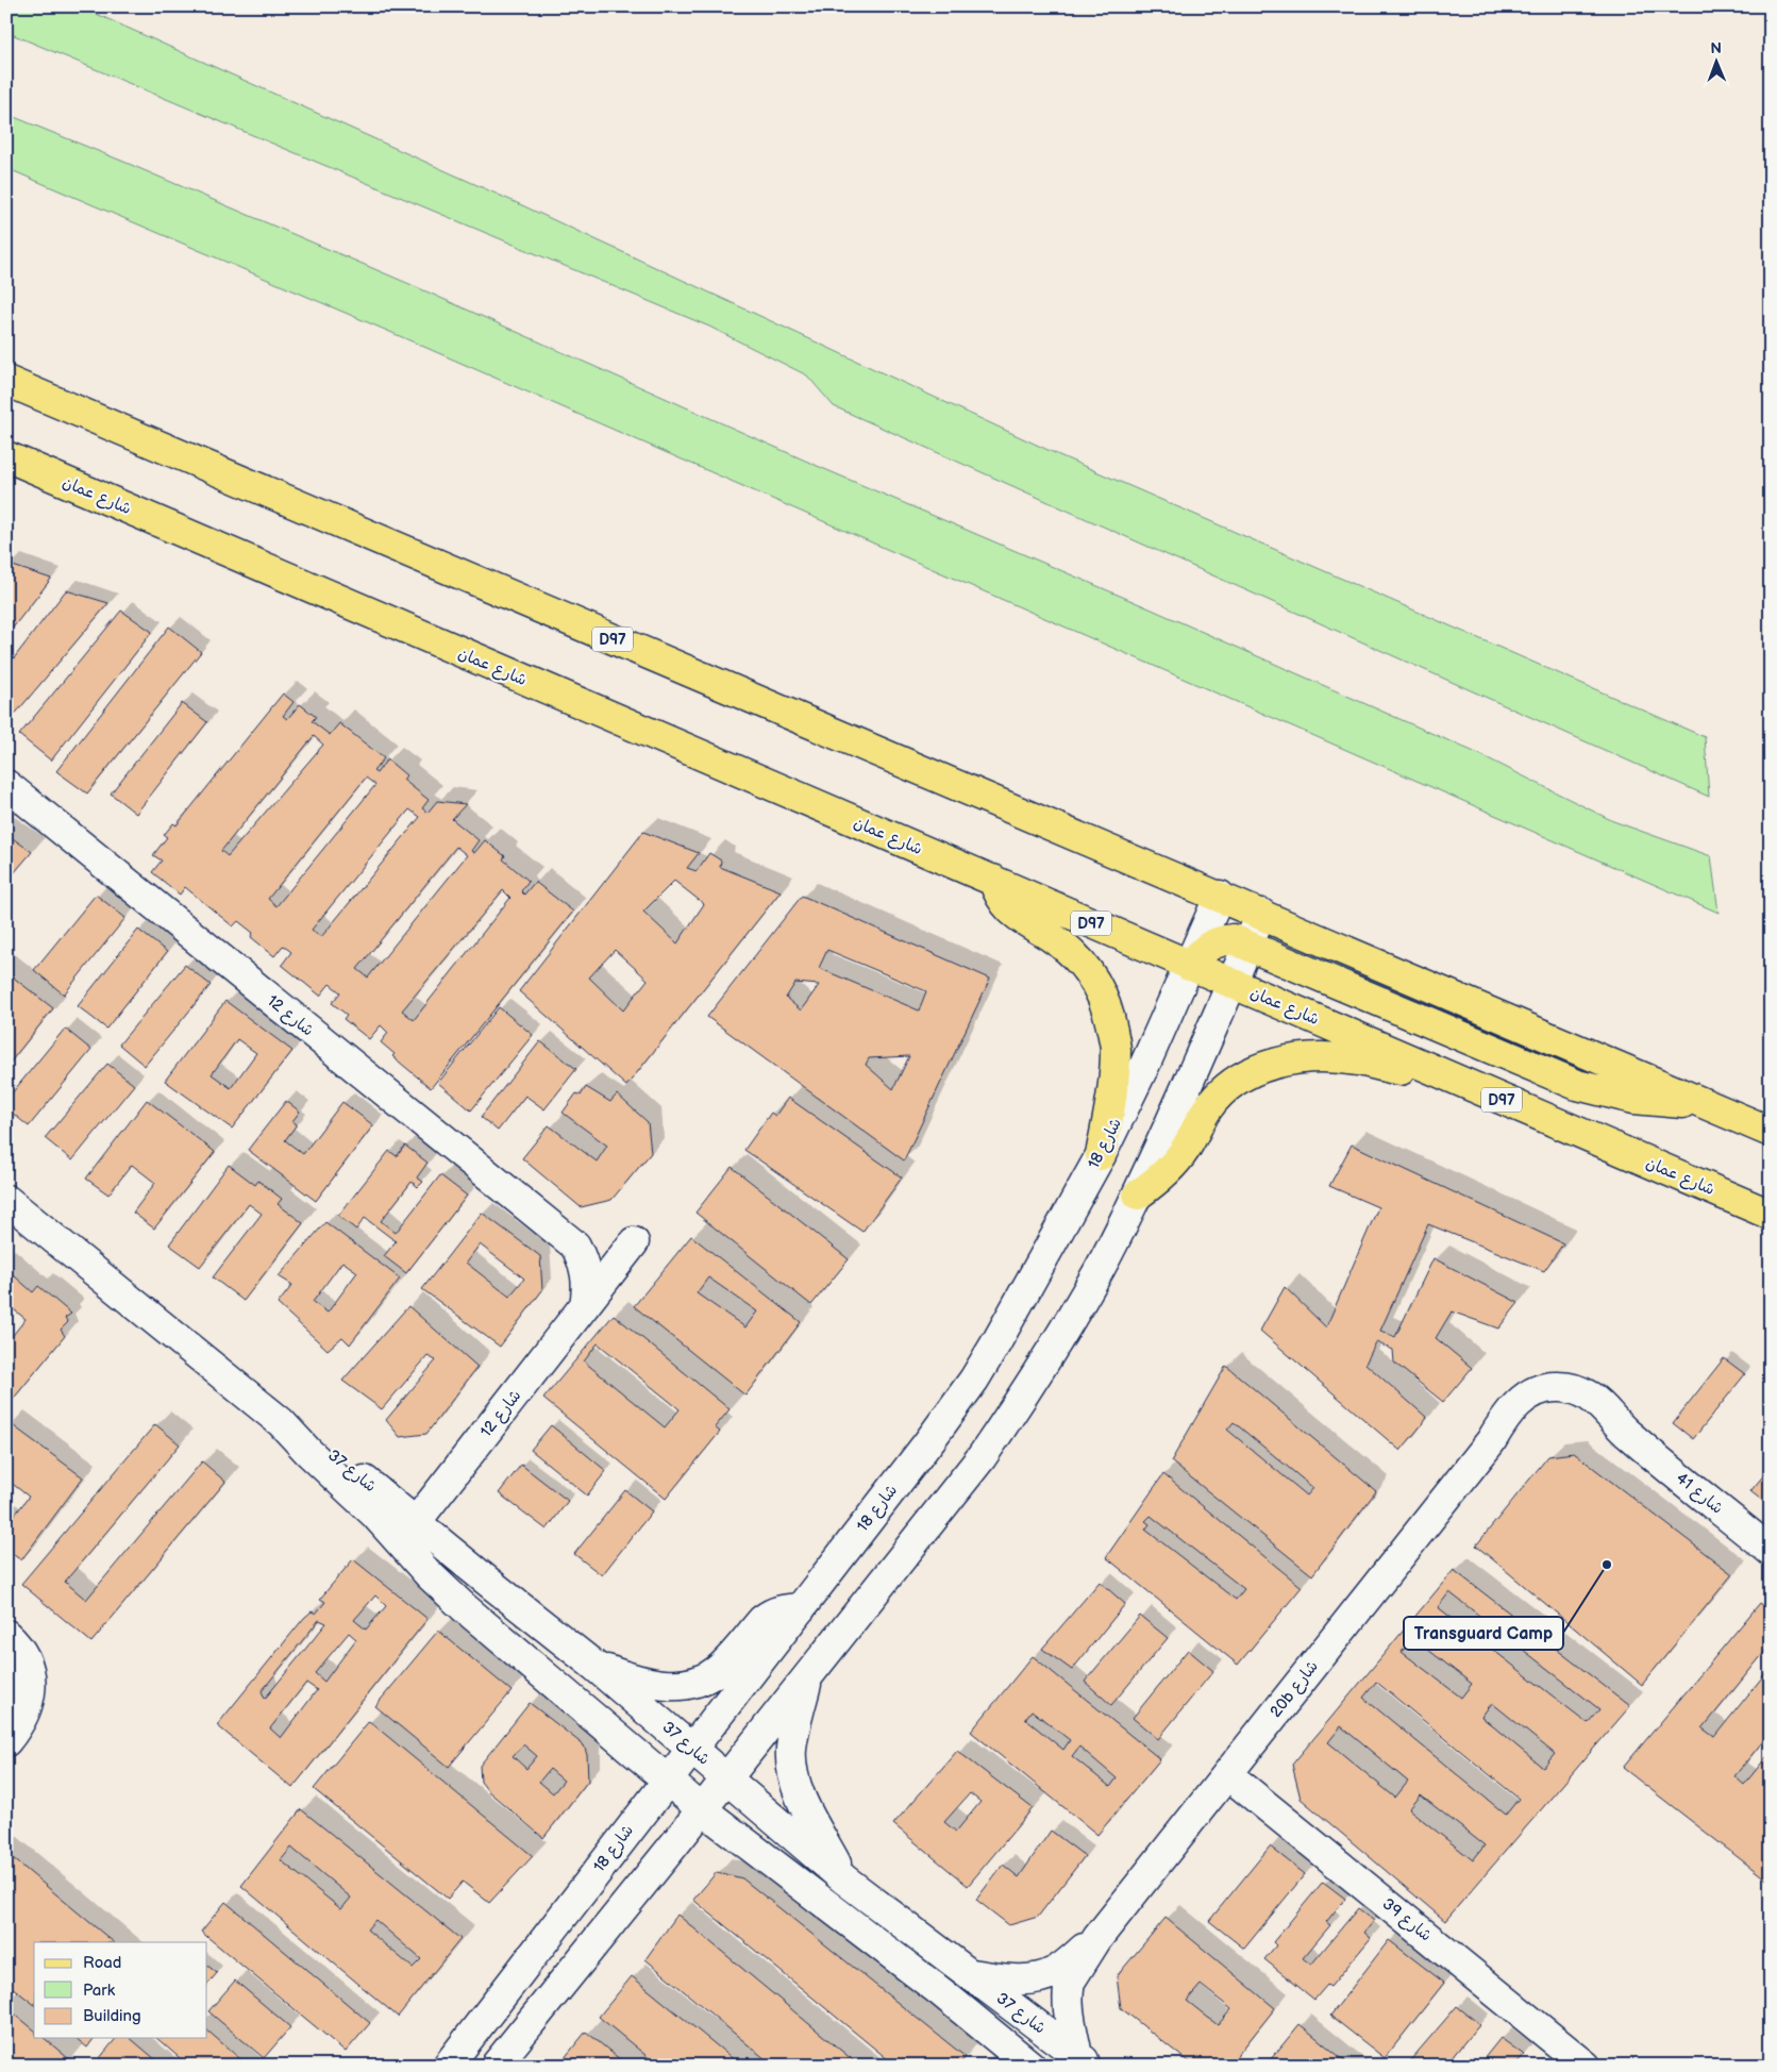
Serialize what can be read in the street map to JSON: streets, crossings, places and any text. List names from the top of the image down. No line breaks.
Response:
{"streets":{"main road":["شارع عمان","D97"],"street":["شارع 12","شارع 18","شارع 37","شارع 41","20b شارع","شارع 39"]},"crossings":[["شارع عمان","شارع 18"],["D97","شارع 18"],["شارع 12","شارع 37"],["شارع 18","شارع 37"],["شارع 37","20b شارع"],["شارع 41","20b شارع"],["20b شارع","شارع 39"]],"places":["Transguard Camp"],"legend":["Road","Park","Building"],"north":"top"}
